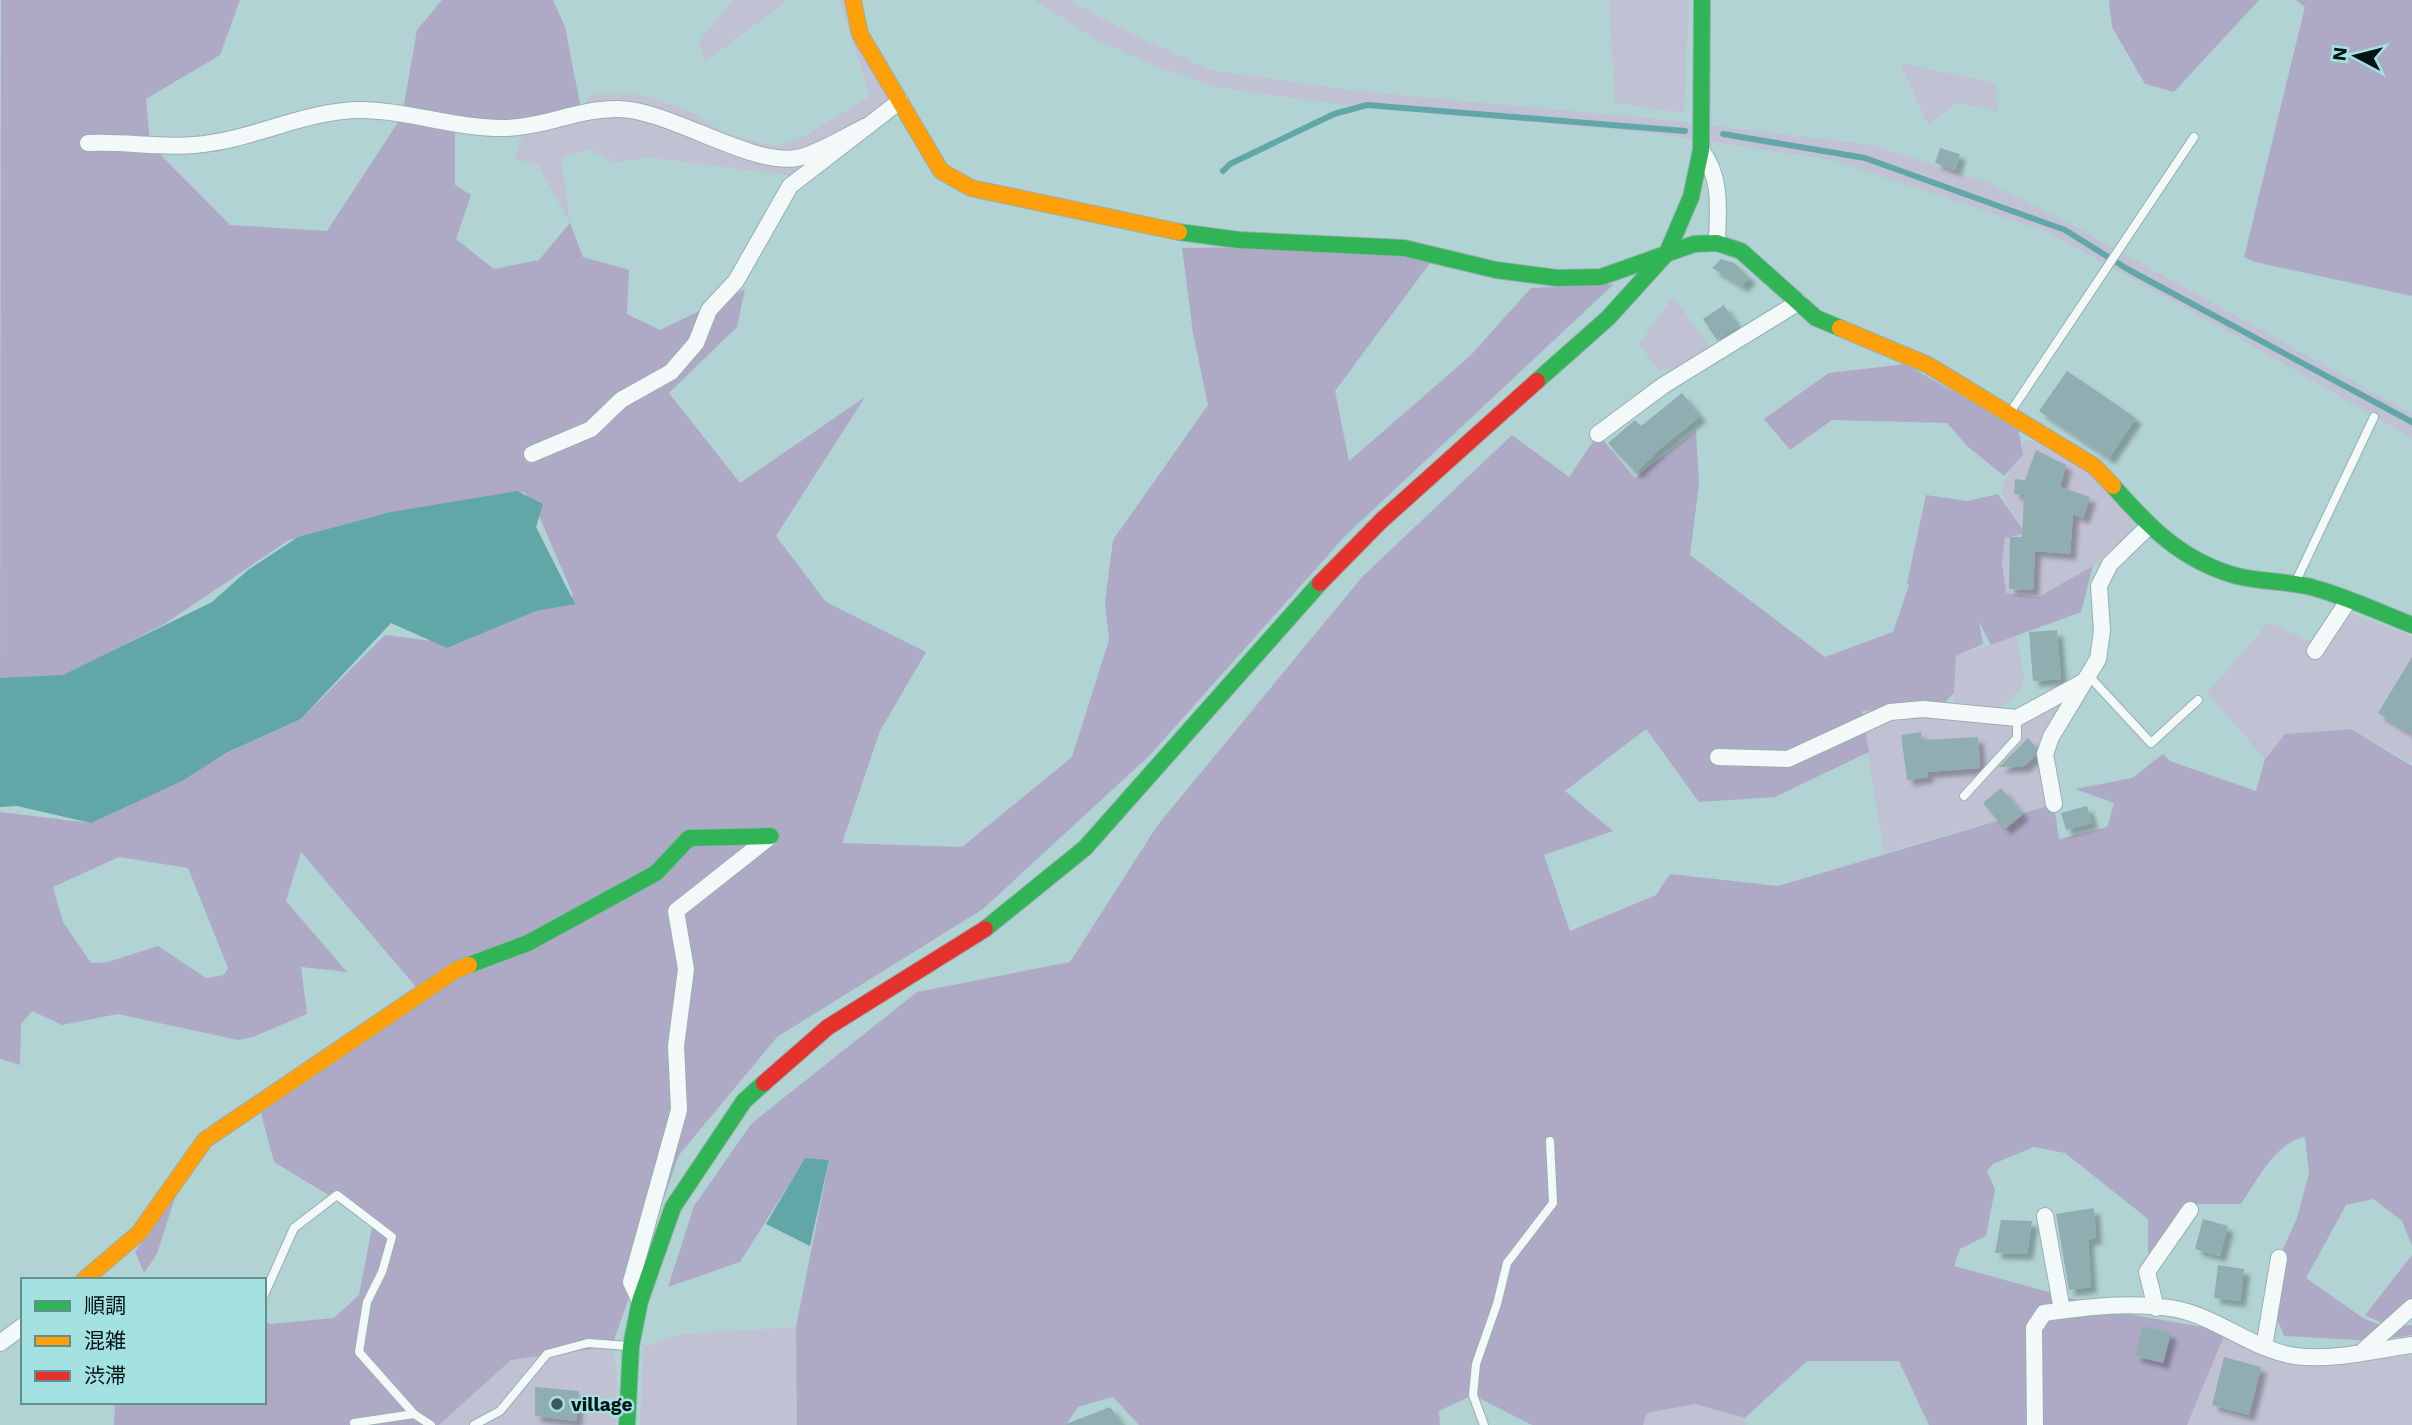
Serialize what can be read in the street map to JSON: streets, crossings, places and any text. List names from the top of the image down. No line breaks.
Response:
{"places":["village"],"legend":["順調","混雑","渋滞"],"north":"left"}
